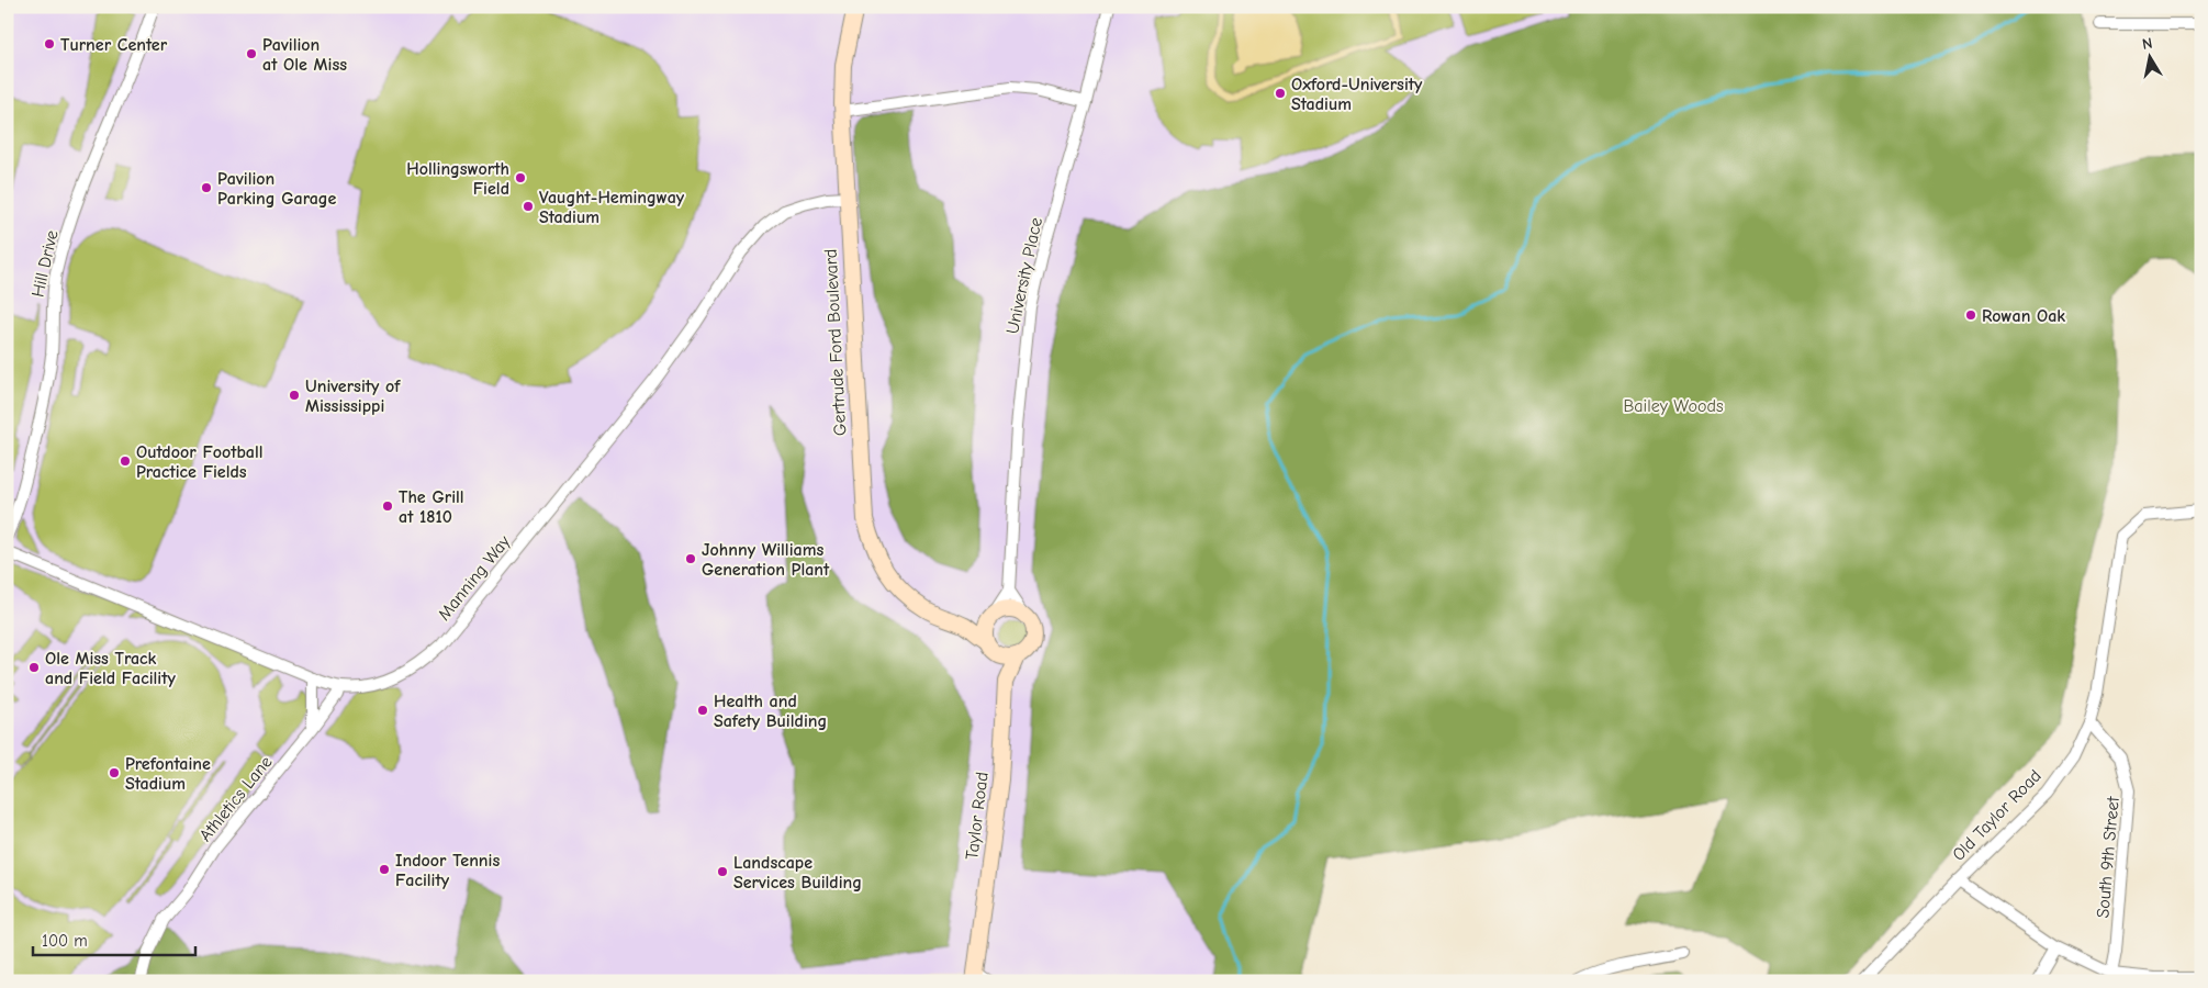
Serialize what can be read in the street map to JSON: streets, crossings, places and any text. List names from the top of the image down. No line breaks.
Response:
{"streets":{"street":["Hill Drive","University Place","Gertrude Ford Boulevard","Manning Way","Athletics Lane","Old Taylor Road","Taylor Road","South 9th Street"]},"crossings":[["University Place","Gertrude Ford Boulevard"],["University Place","Taylor Road"],["Gertrude Ford Boulevard","Manning Way"],["Gertrude Ford Boulevard","Taylor Road"],["Manning Way","Athletics Lane"],["Old Taylor Road","South 9th Street"]],"parks":["Bailey Woods"],"places":["Turner Center","Pavilion at Ole Miss","Oxford-University Stadium","Hollingsworth Field","Pavilion Parking Garage","Vaught-Hemingway Stadium","Rowan Oak","University of Mississippi","Outdoor Football Practice Fields","The Grill at 1810","Johnny Williams Generation Plant","Ole Miss Track and Field Facility","Health and Safety Building","Prefontaine Stadium","Indoor Tennis Facility","Landscape Services Building"],"scale_bar":"100 m","north":"top"}
